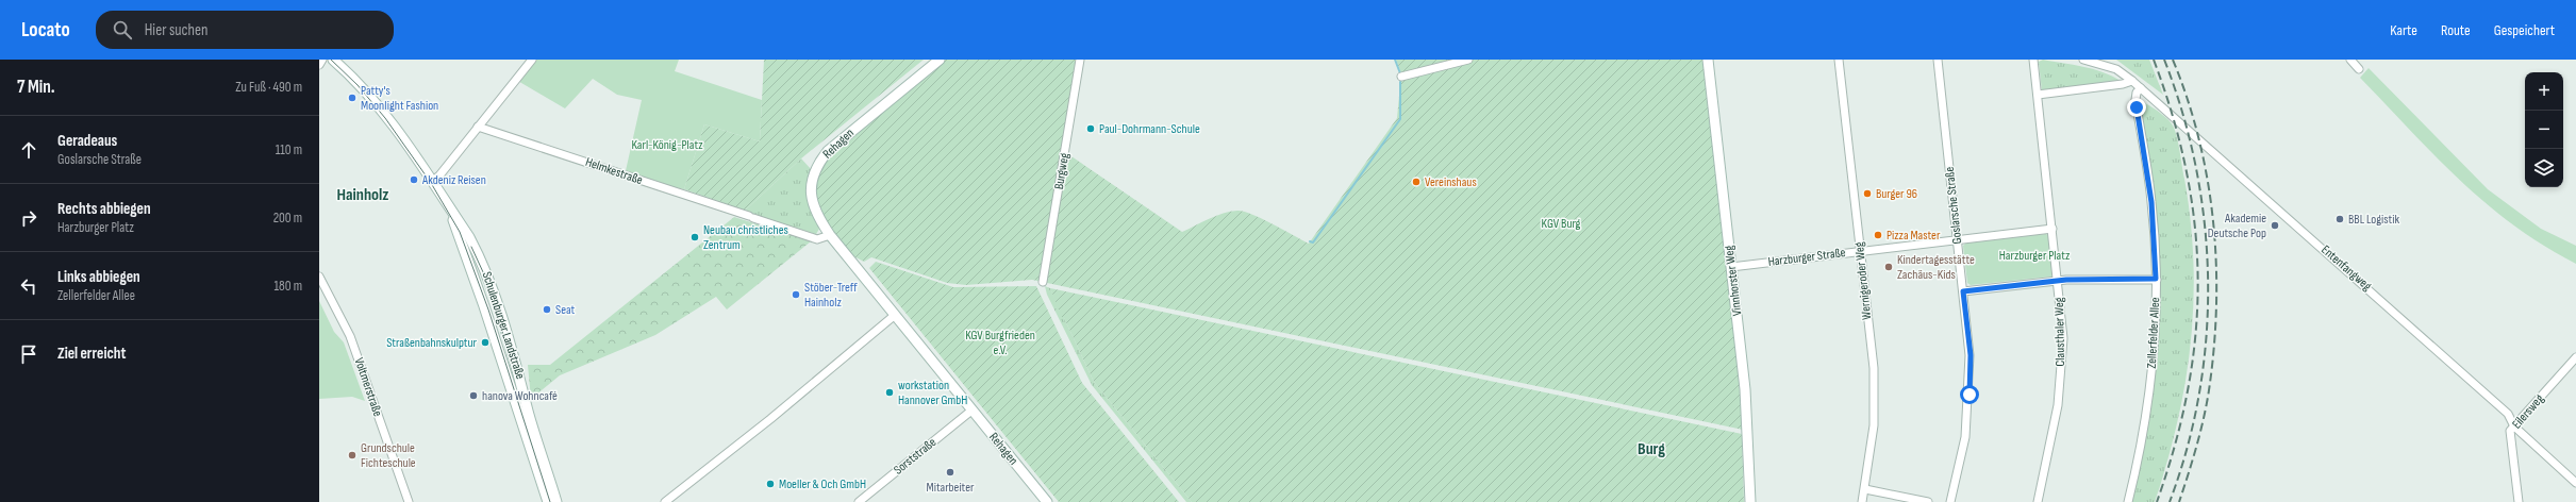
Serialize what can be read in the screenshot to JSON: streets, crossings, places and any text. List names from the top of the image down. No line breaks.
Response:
{"streets":{"street":["Rehagen","Helmkestraße","Burgweg","Goslarsche Straße","Harzburger Straße","Entenfangweg","Vinnhorster Weg","Wernigeroder Weg","Schulenburger Landstraße","Clausthaler Weg","Zellerfelder Allee","Voltmerstraße","Eilersweg","Sorststraße"]},"crossings":[["Rehagen","Helmkestraße"],["Rehagen","Sorststraße"],["Goslarsche Straße","Harzburger Straße"],["Harzburger Straße","Vinnhorster Weg"],["Harzburger Straße","Wernigeroder Weg"],["Entenfangweg","Zellerfelder Allee"],["Entenfangweg","Eilersweg"]],"districts":["Hainholz","Burg"],"parks":["Karl-König-Platz","KGV Burg","Harzburger Platz","KGV Burgfrieden e.V."],"places":["Patty's Moonlight Fashion","Paul-Dohrmann-Schule","Akdeniz Reisen","Vereinshaus","Burger 96","BBL Logistik","Akademie Deutsche Pop","Pizza Master","Neubau christliches Zentrum","Kindertagesstätte Zachäus-Kids","Stöber-Treff Hainholz","Seat","Straßenbahnskulptur","workstation Hannover GmbH","hanova Wohncafé","Grundschule Fichteschule","Mitarbeiter","Moeller & Och GmbH"],"page":{"header":"Locato","search":"Hier suchen","nav":["Karte","Route","Gespeichert"],"heading":["7 Min.","Zu Fuß · 490 m"],"map_buttons":["+","−"],"list":[["Geradeaus","Goslarsche Straße","110 m"],["Rechts abbiegen","Harzburger Platz","200 m"],["Links abbiegen","Zellerfelder Allee","180 m"],"Ziel erreicht"]}}
